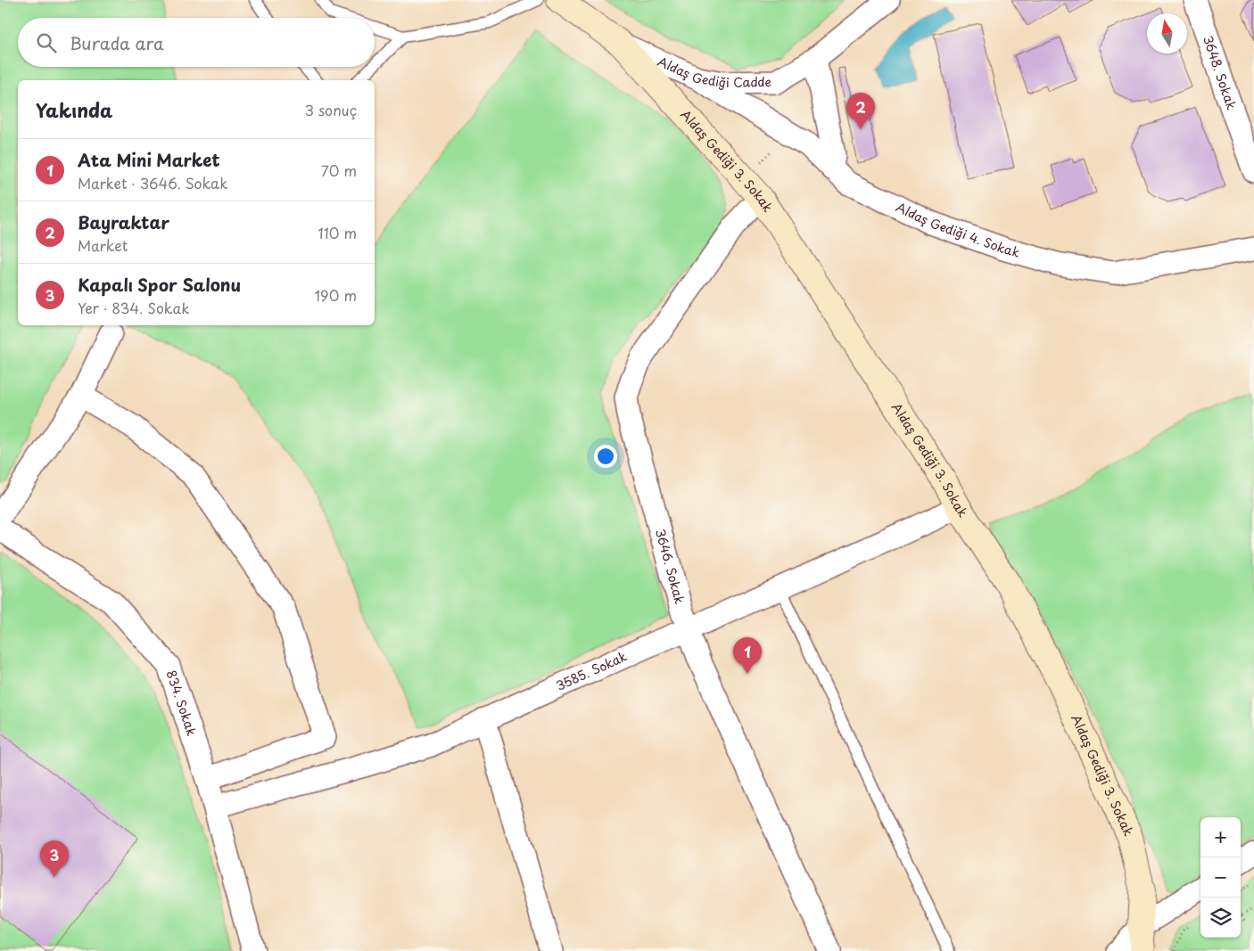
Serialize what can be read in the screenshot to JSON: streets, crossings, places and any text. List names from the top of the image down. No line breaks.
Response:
{"streets":{"street":["Aldaş Gediği Cadde","3648. Sokak","Aldaş Gediği 3. Sokak","Aldaş Gediği 4. Sokak","3646. Sokak","3585. Sokak","834. Sokak"]},"crossings":[["Aldaş Gediği Cadde","Aldaş Gediği 3. Sokak"],["Aldaş Gediği Cadde","Aldaş Gediği 4. Sokak"],["Aldaş Gediği 3. Sokak","3646. Sokak"],["Aldaş Gediği 3. Sokak","3585. Sokak"],["3646. Sokak","3585. Sokak"],["3585. Sokak","834. Sokak"]],"north":"top","page":{"search":"Burada ara","heading":["Yakında","3 sonuç"],"pins":["2","1","3"],"list":[{"mark":"1","name":"Ata Mini Market","note":"Market · 3646. Sokak","value":"70 m"},{"mark":"2","name":"Bayraktar","note":"Market","value":"110 m"},{"mark":"3","name":"Kapalı Spor Salonu","note":"Yer · 834. Sokak","value":"190 m"}],"map_buttons":["+","−"]}}
